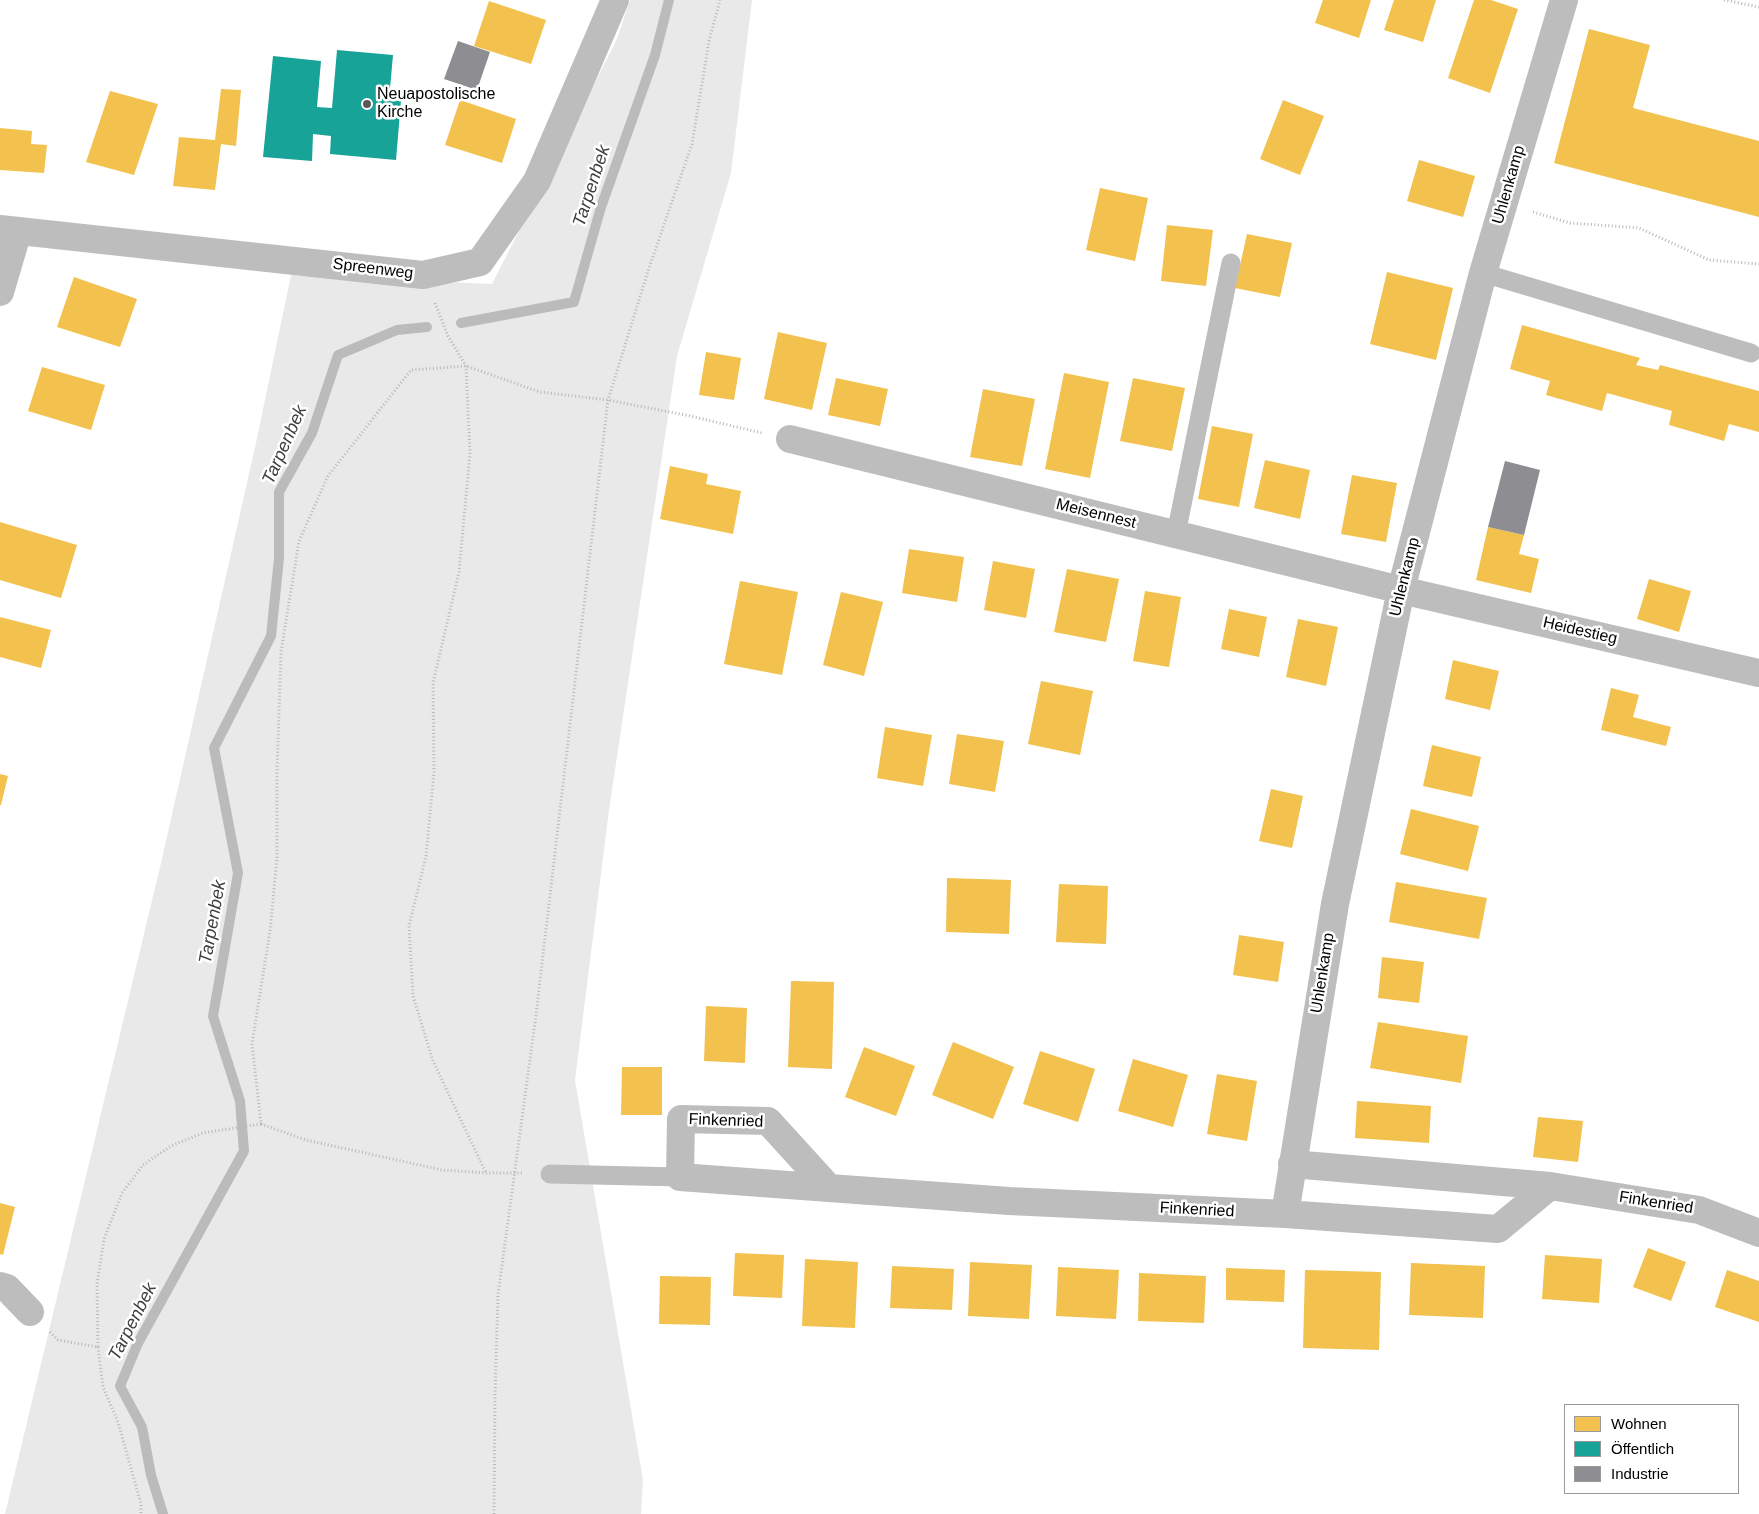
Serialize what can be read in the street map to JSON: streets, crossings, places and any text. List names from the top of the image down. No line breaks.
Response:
{"streets":{"street":["Uhlenkamp","Spreenweg","Meisennest","Heidestieg","Finkenried"]},"crossings":[["Uhlenkamp","Meisennest"],["Uhlenkamp","Heidestieg"],["Uhlenkamp","Finkenried"],["Meisennest","Heidestieg"]],"water":["Tarpenbek"],"places":["Neuapostolische Kirche"],"legend":["Wohnen","Öffentlich","Industrie"]}
